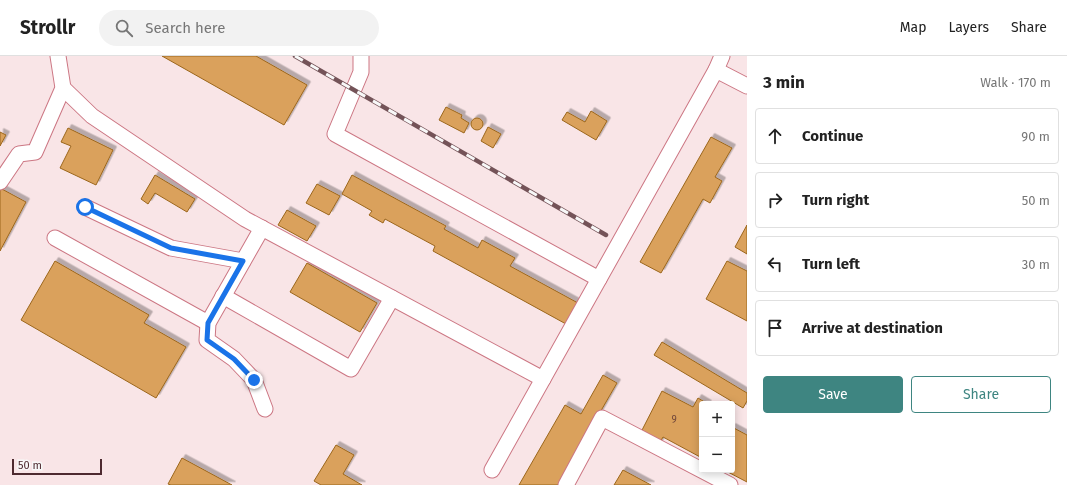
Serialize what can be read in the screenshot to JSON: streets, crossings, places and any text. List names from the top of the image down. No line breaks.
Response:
{"house_numbers":["9"],"scale_bar":"50 m","page":{"header":"Strollr","search":"Search here","nav":["Map","Layers","Share"],"heading":["3 min","Walk · 170 m"],"list":[["Continue","90 m"],["Turn right","50 m"],["Turn left","30 m"],"Arrive at destination"],"buttons":["Save","Share"],"map_buttons":["+","−"],"scale":"50 m"}}
